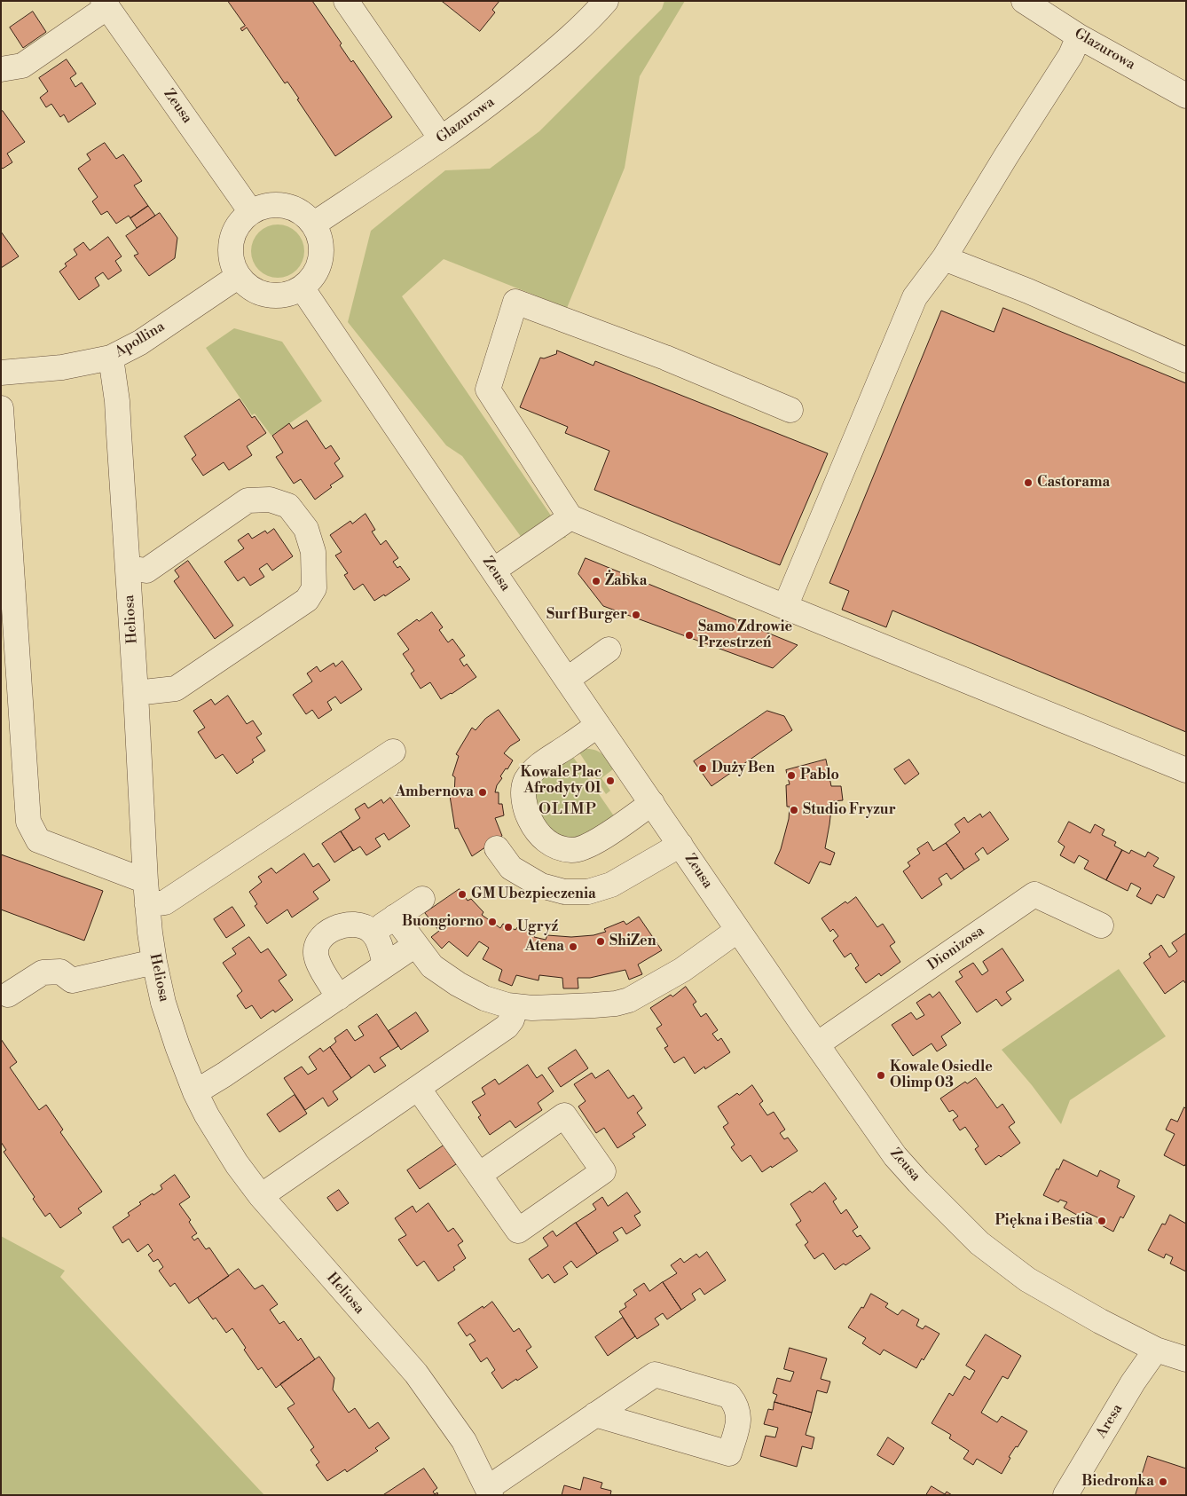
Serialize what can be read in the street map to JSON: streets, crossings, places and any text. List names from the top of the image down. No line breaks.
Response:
{"streets":{"street":["Glazurowa","Zeusa","Apollina","Heliosa","Dionizosa","Aresa"]},"crossings":[["Glazurowa","Zeusa"],["Glazurowa","Apollina"],["Zeusa","Apollina"],["Zeusa","Dionizosa"],["Zeusa","Aresa"],["Apollina","Heliosa"]],"districts":["OLIMP"],"places":["Castorama","Żabka","Surf Burger","Samo Zdrowie Przestrzeń","Duży Ben","Pablo","Kowale Plac Afrodyty 01","Ambernova","Studio Fryzur","GM Ubezpieczenia","Buongiorno","Ugryź","ShiZen","Atena","Kowale Osiedle Olimp 03","Piękna i Bestia","Biedronka"]}
